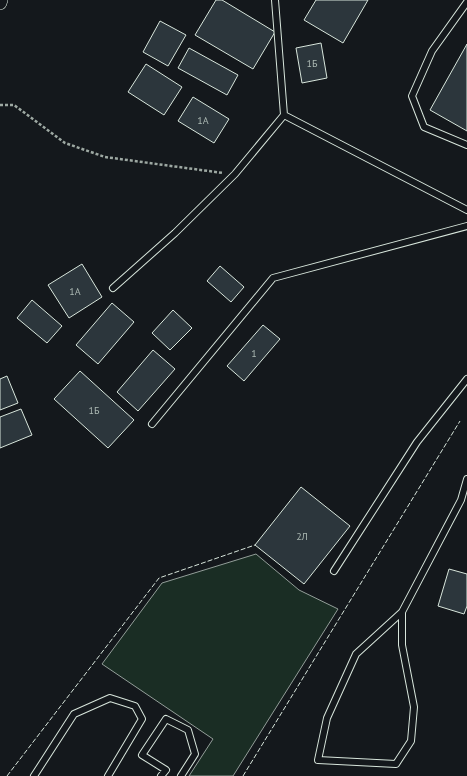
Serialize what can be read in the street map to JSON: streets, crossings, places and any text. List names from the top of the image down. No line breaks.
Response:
{"house_numbers":["1Б","1А","1А","1","1Б","2Л"]}
